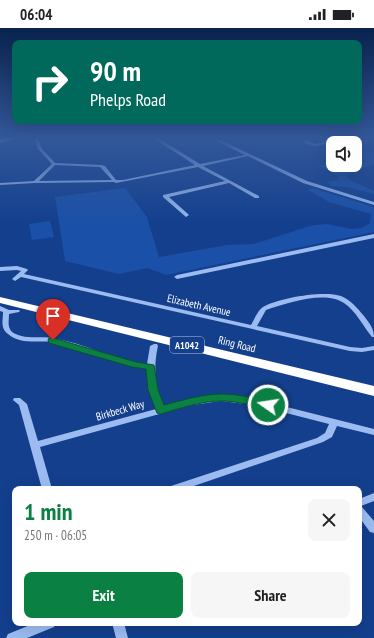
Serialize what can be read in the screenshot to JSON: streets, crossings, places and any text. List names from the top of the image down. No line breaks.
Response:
{"streets":{"highway":["Ring Road","A1042"],"street":["Elizabeth Avenue","Birkbeck Way"]},"page":{"status":"06:04","turn":["90 m","Phelps Road"],"heading":["1 min","250 m · 06:05"],"buttons":["Exit","Share"]}}
